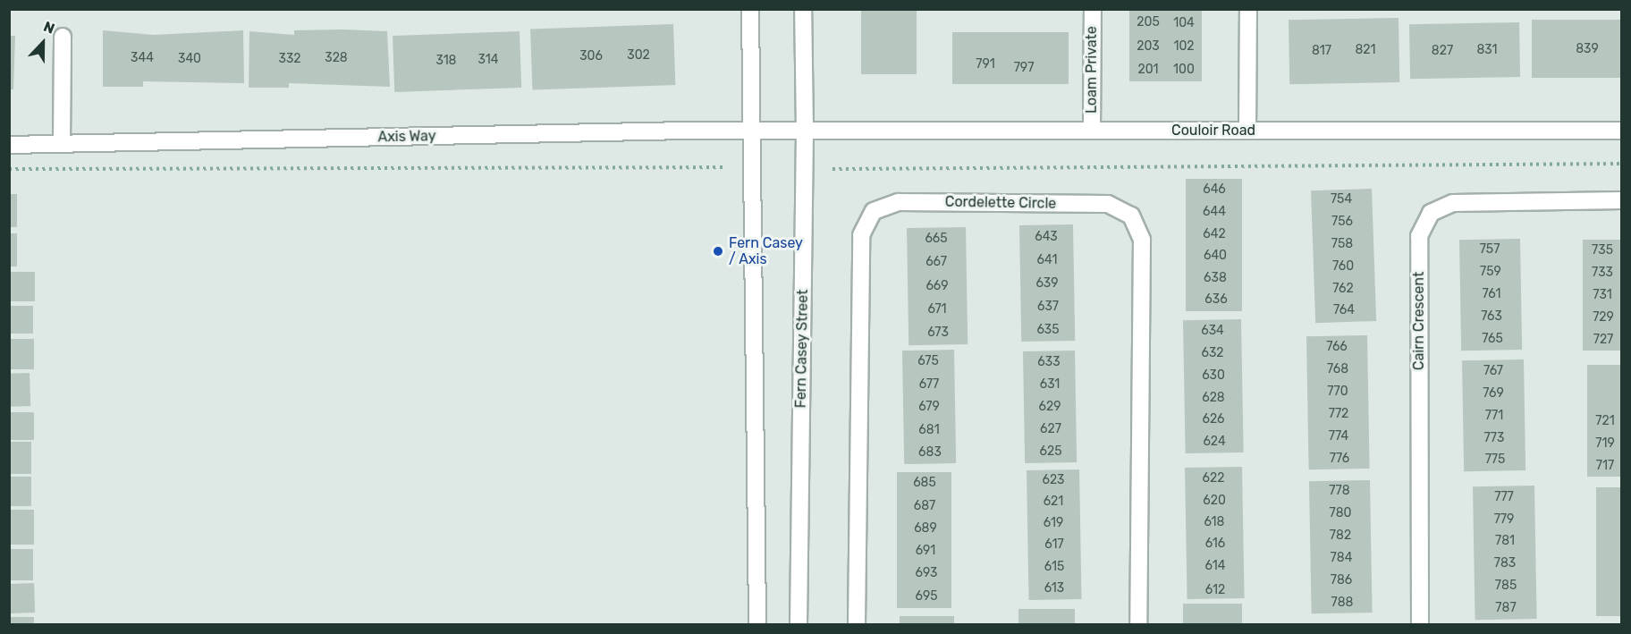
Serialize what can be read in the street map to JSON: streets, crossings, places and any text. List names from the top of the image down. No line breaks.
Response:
{"streets":{"street":["Loam Private","Couloir Road","Axis Way","Cordelette Circle","Cairn Crescent","Fern Casey Street"]},"crossings":[["Loam Private","Couloir Road"],["Couloir Road","Axis Way"],["Couloir Road","Fern Casey Street"],["Axis Way","Fern Casey Street"]],"places":["Fern Casey / Axis"],"house_numbers":["205","104","203","102","839","821","831","817","827","302","306","344","328","340","332","314","318","791","797","201","100","646","754","644","756","642","643","665","758","757","735","640","641","667","760","759","733","638","639","669","762","761","731","636","637","671","764","763","729","635","634","673","765","727","766","632","675","633","768","767","630","677","631","770","769","628","679","629","772","771","626","721","627","681","774","773","624","719","625","683","776","775","717","622","623","685","778","777","620","621","687","780","779","618","619","689","782","781","616","617","691","784","783","614","615","693","786","785","613","612","695","788","787"],"north":"top"}
